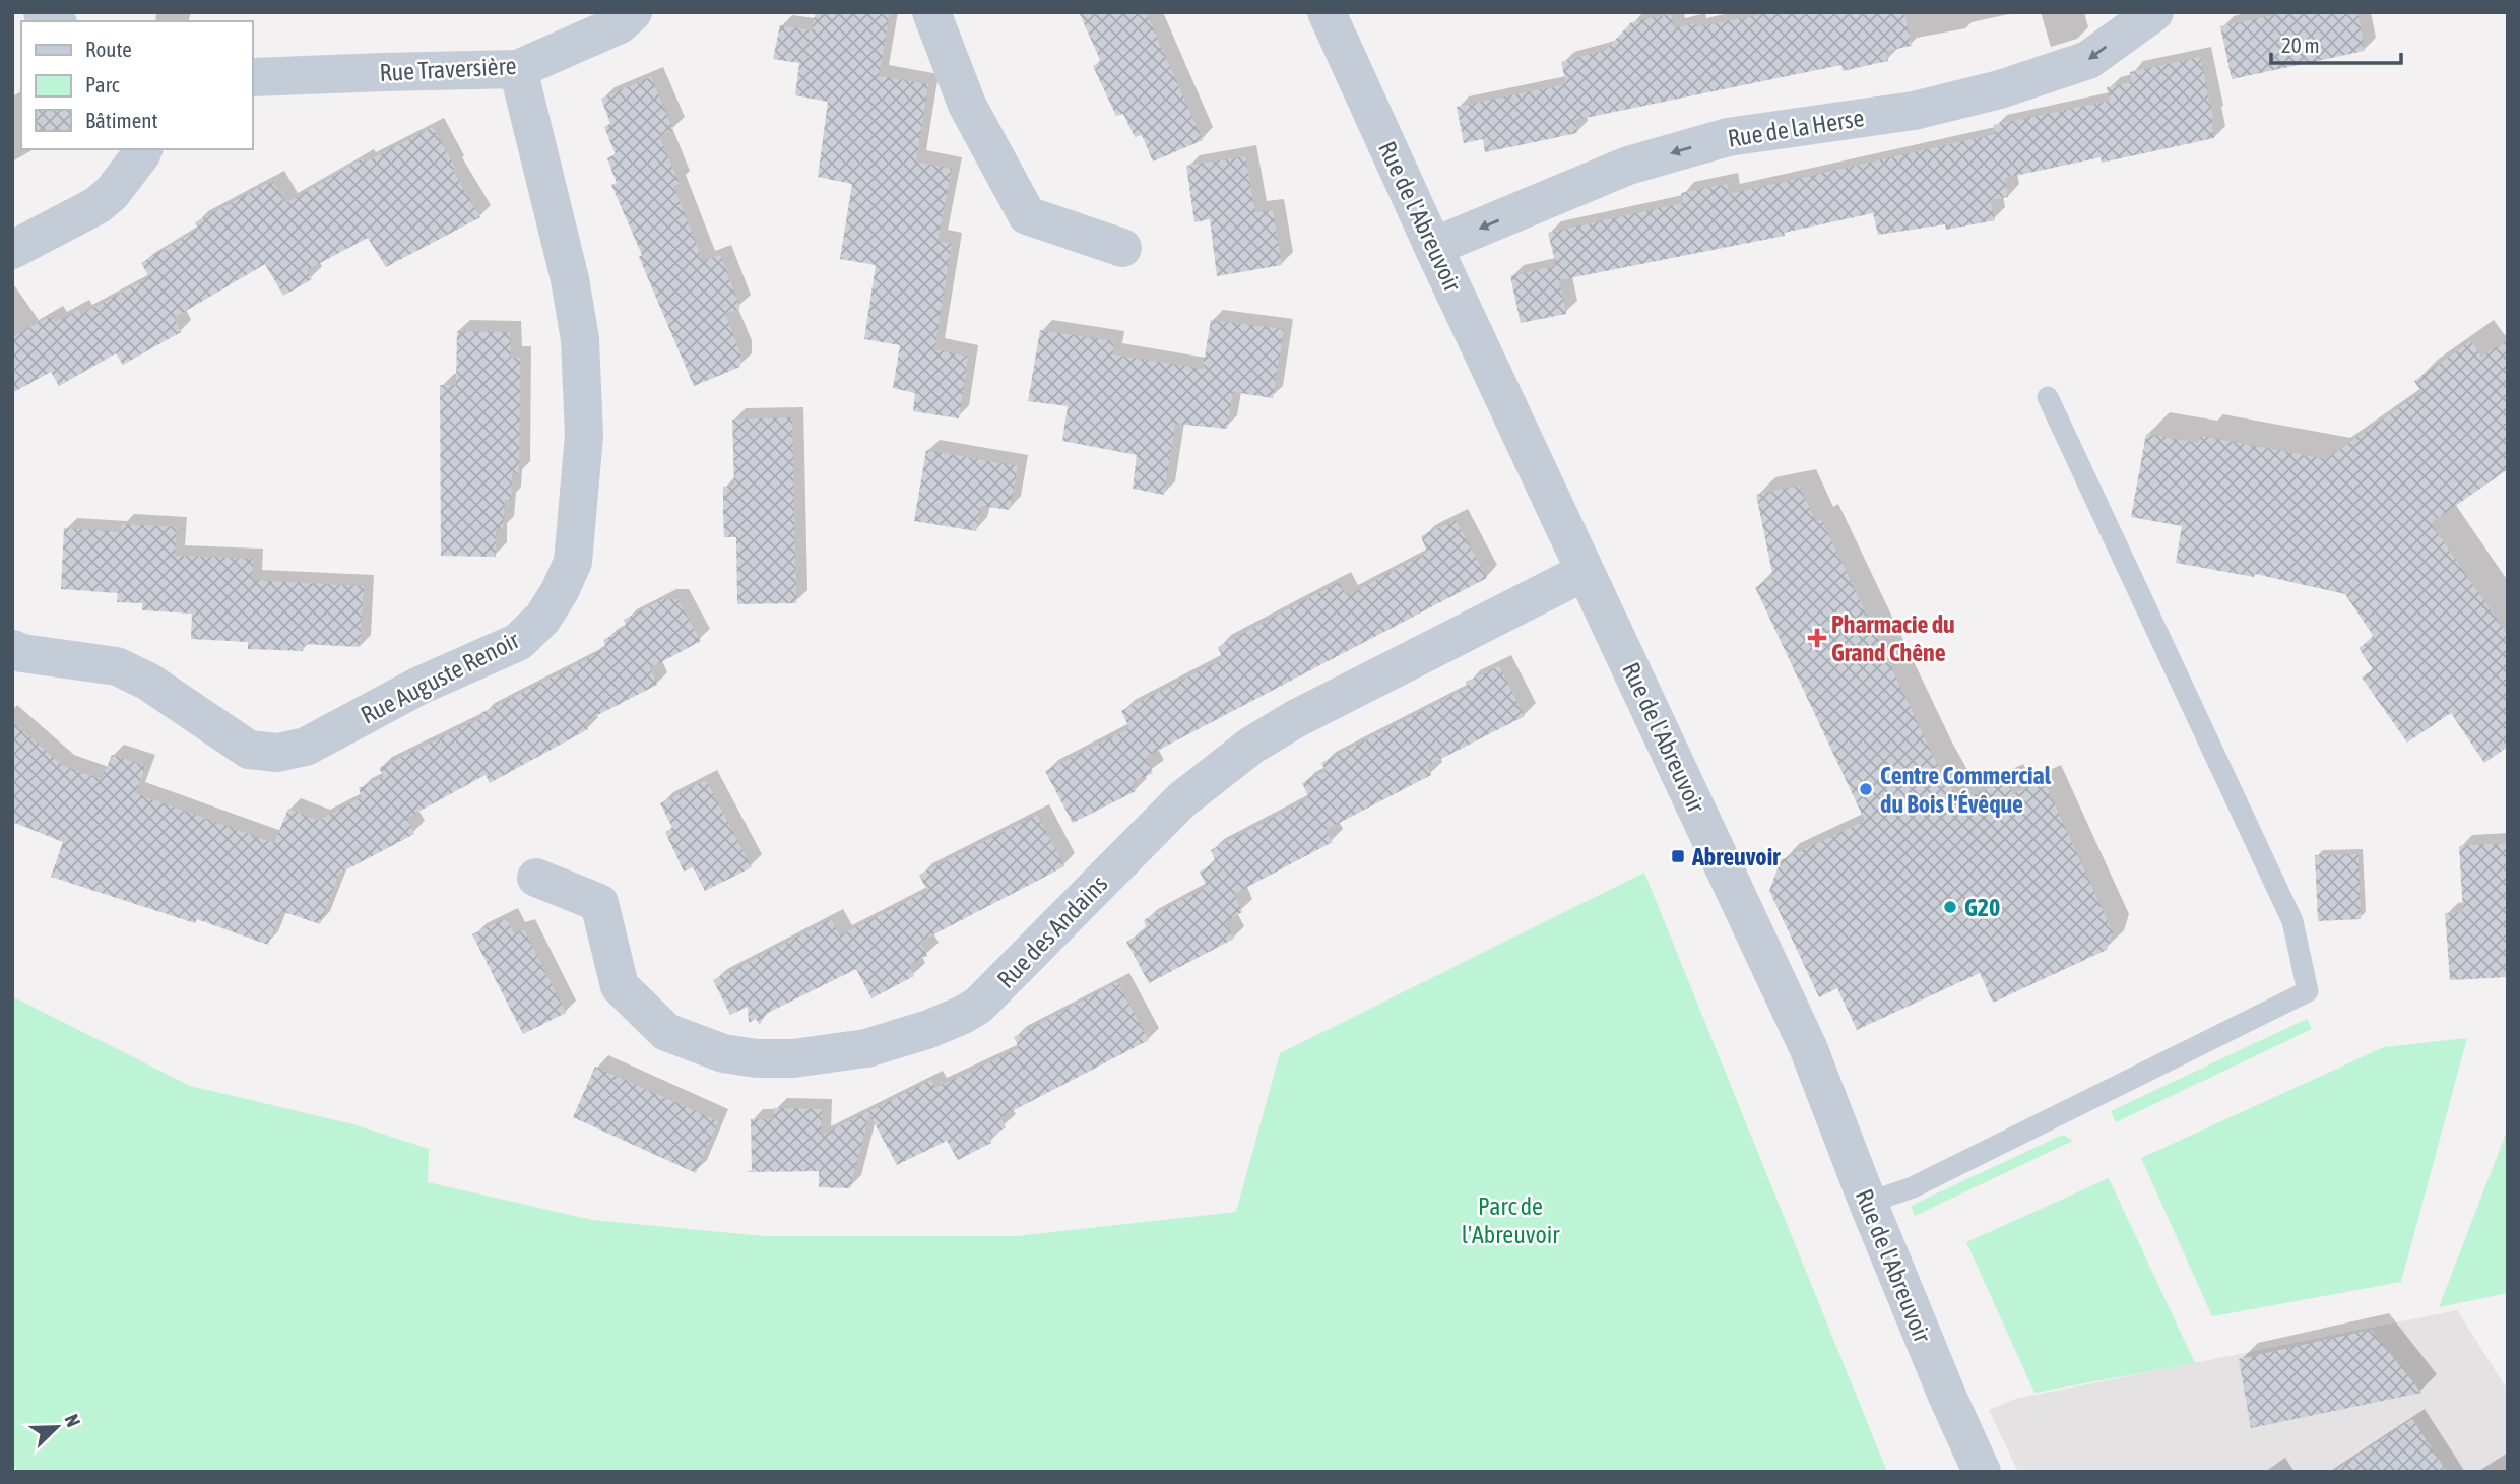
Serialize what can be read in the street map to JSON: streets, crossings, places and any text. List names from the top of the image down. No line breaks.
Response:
{"streets":{"street":["Rue Traversière","Rue de la Herse","Rue de l'Abreuvoir","Rue Auguste Renoir","Rue des Andains"]},"crossings":[["Rue Traversière","Rue Auguste Renoir"],["Rue de la Herse","Rue de l'Abreuvoir"],["Rue de l'Abreuvoir","Rue des Andains"]],"one_way":["Rue de la Herse"],"parks":["Parc de l'Abreuvoir"],"places":{"health":["Pharmacie du Grand Chêne"],"other":["Centre Commercial du Bois l'Évêque","G20"],"transit":["Abreuvoir"]},"legend":["Route","Parc","Bâtiment"],"scale_bar":"20 m","north":"top right"}
